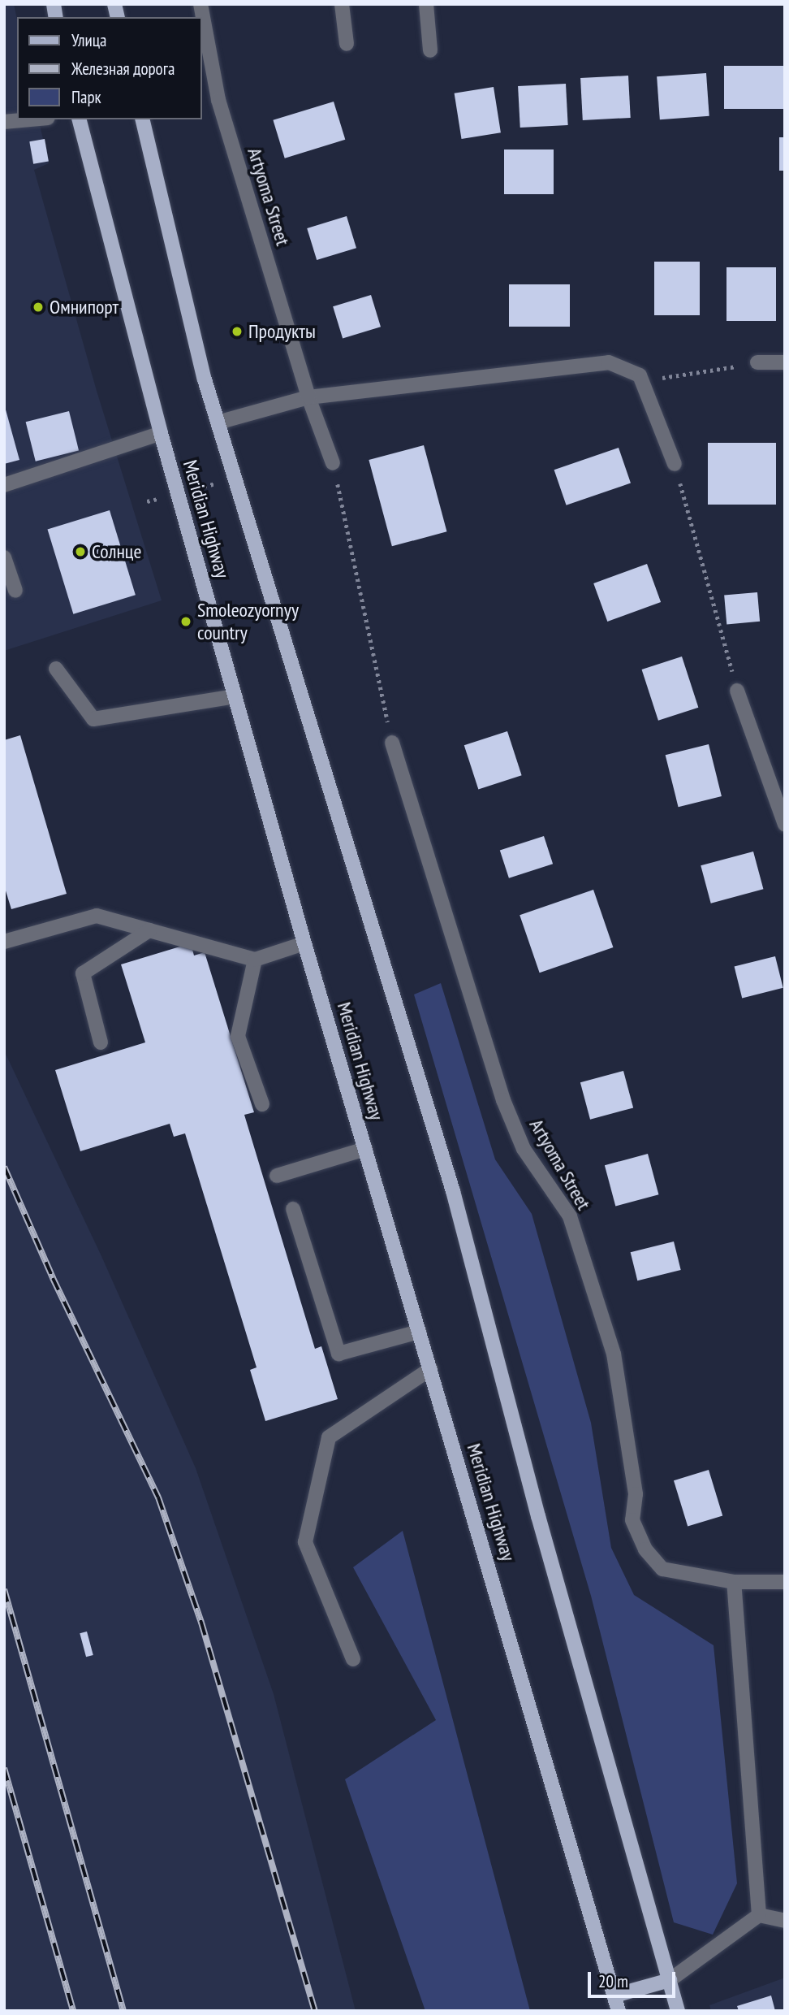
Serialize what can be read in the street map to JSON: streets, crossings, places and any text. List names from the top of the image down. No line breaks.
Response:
{"streets":{"main road":["Meridian Highway"],"street":["Artyoma Street"]},"places":["Омнипорт","Продукты","Солнце","Smoleozyornyy country"],"legend":["Улица","Железная дорога","Парк"],"scale_bar":"20 m"}
